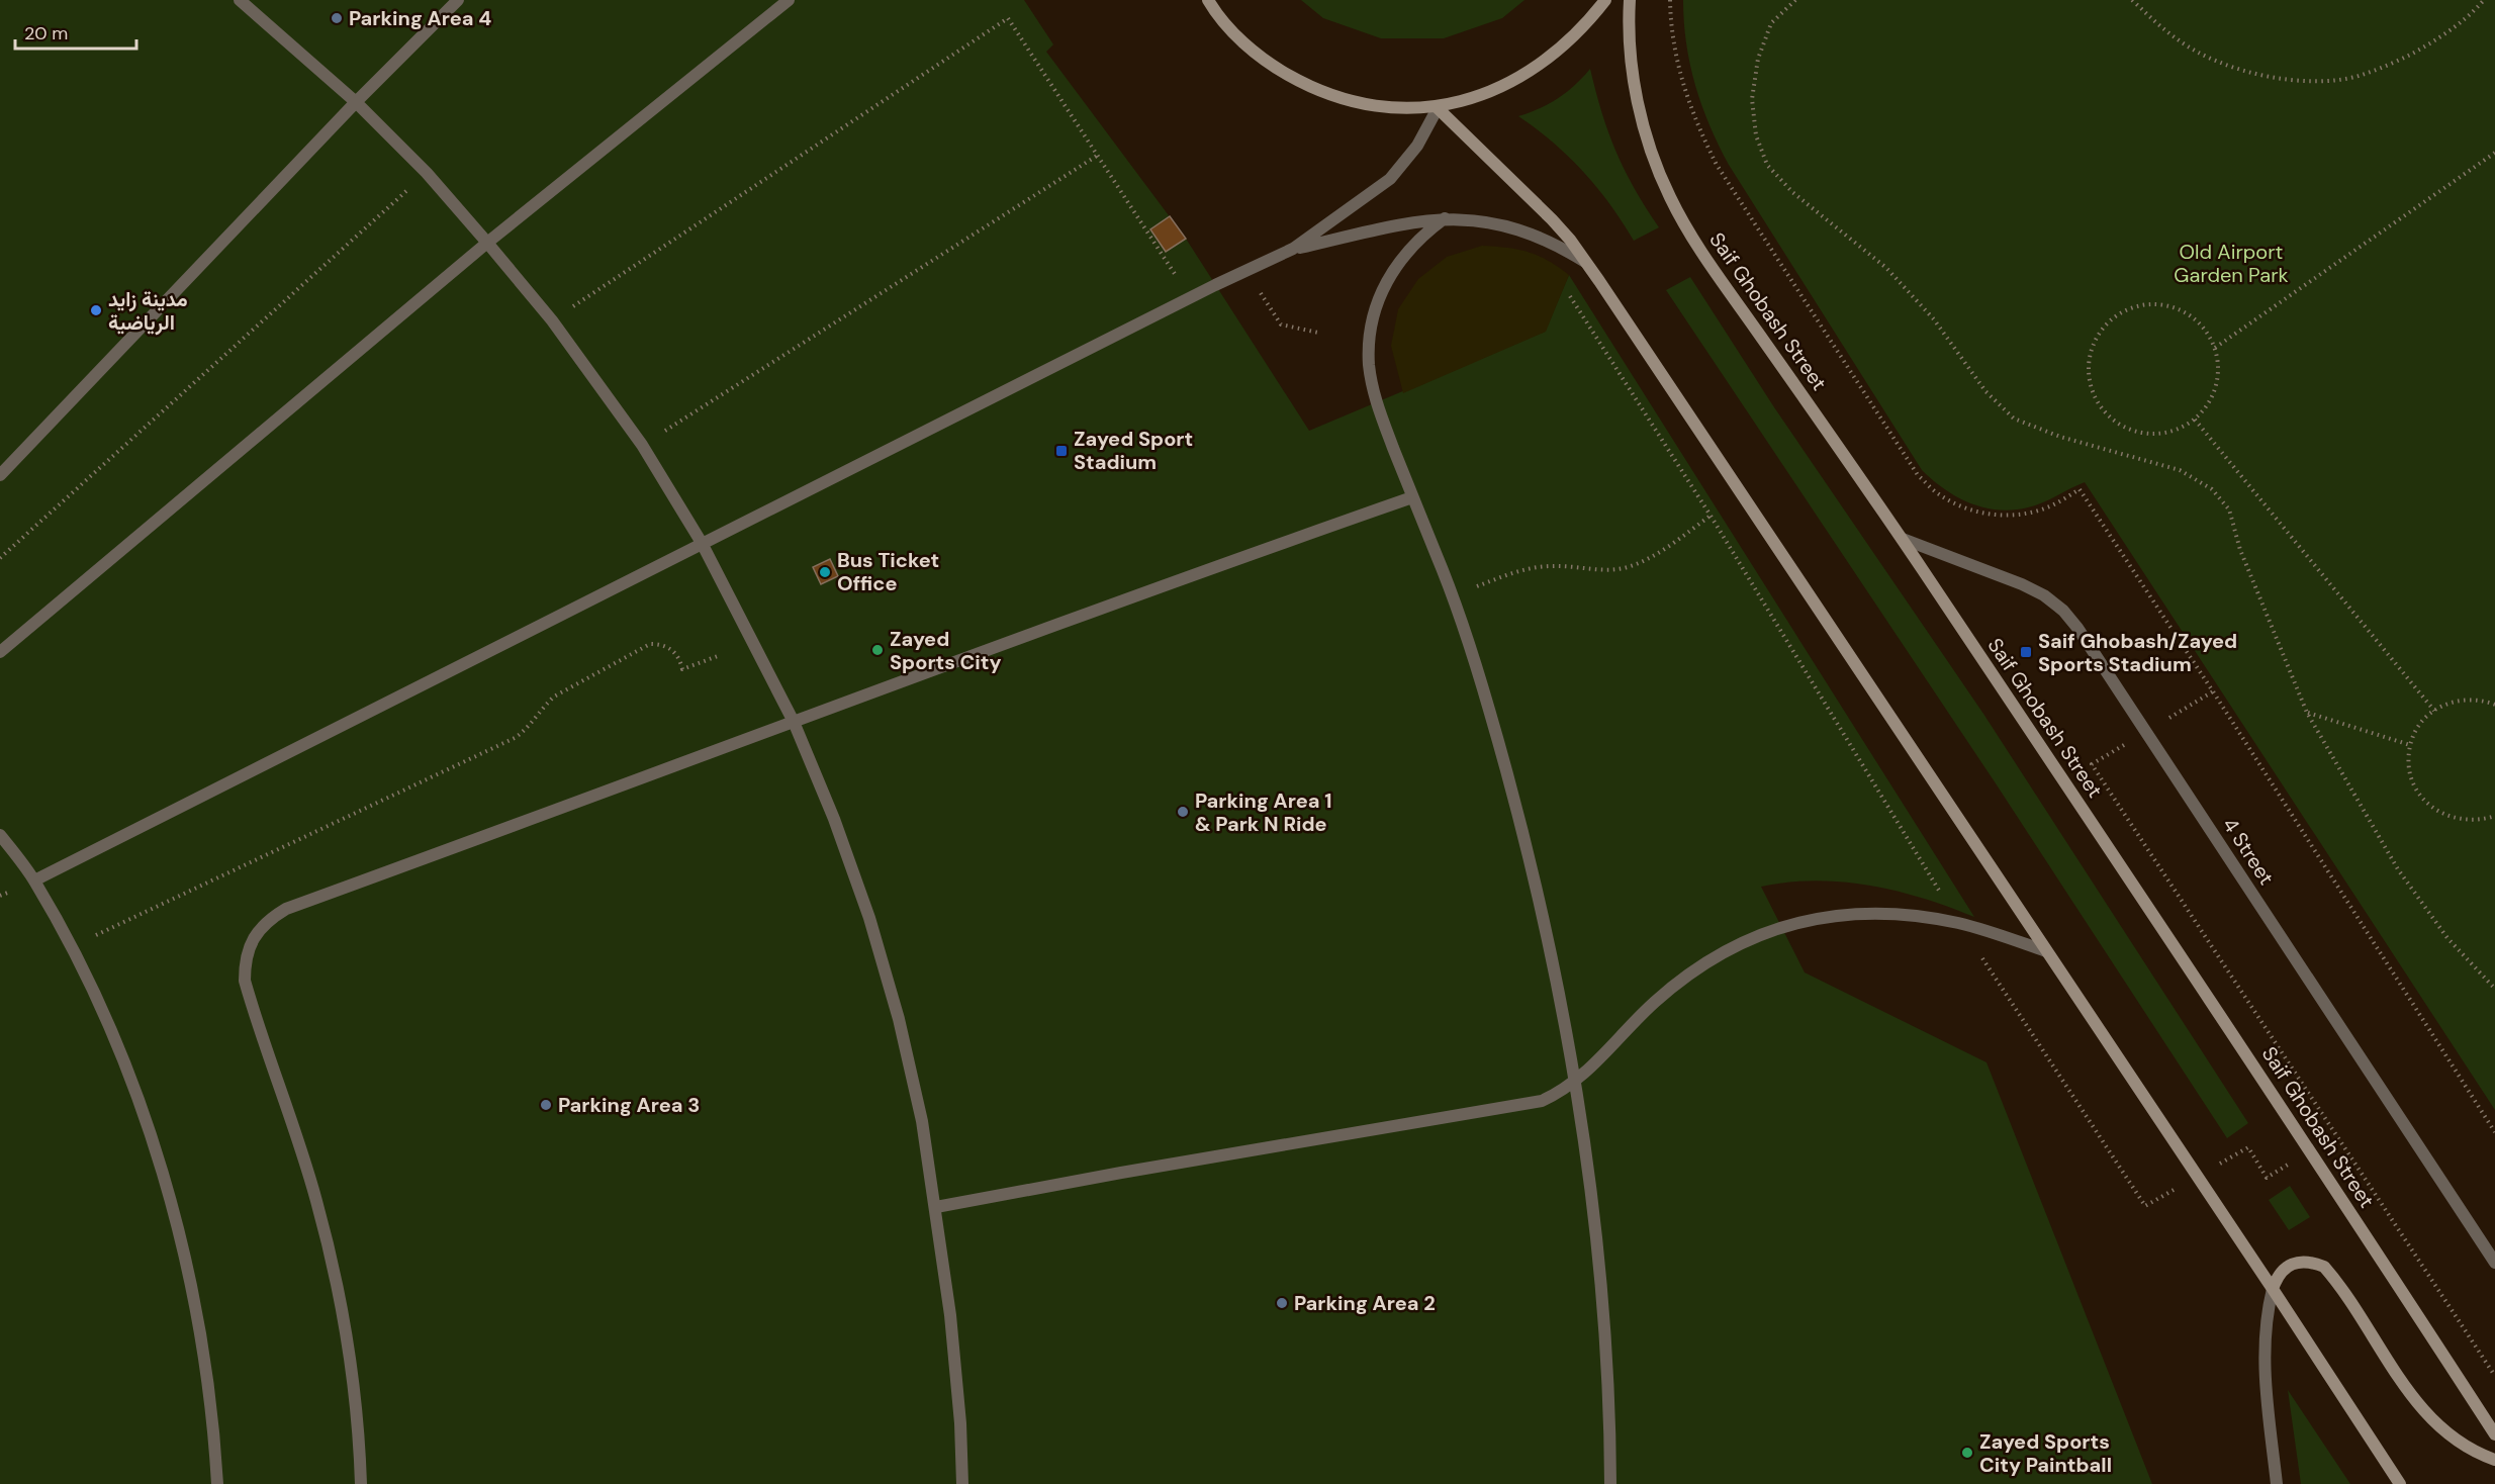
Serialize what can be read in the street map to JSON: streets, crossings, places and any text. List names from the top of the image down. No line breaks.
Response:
{"streets":{"street":["Saif Ghobash Street","4 Street"]},"crossings":[["Saif Ghobash Street","4 Street"]],"parks":["Old Airport Garden Park"],"places":{"other":["Parking Area 4","مدينة زايد الرياضية","Bus Ticket Office","Zayed Sports City","Parking Area 1 & Park N Ride","Parking Area 3","Parking Area 2","Zayed Sports City Paintball"],"transit":["Zayed Sport Stadium","Saif Ghobash/Zayed Sports Stadium"]},"scale_bar":"20 m"}
